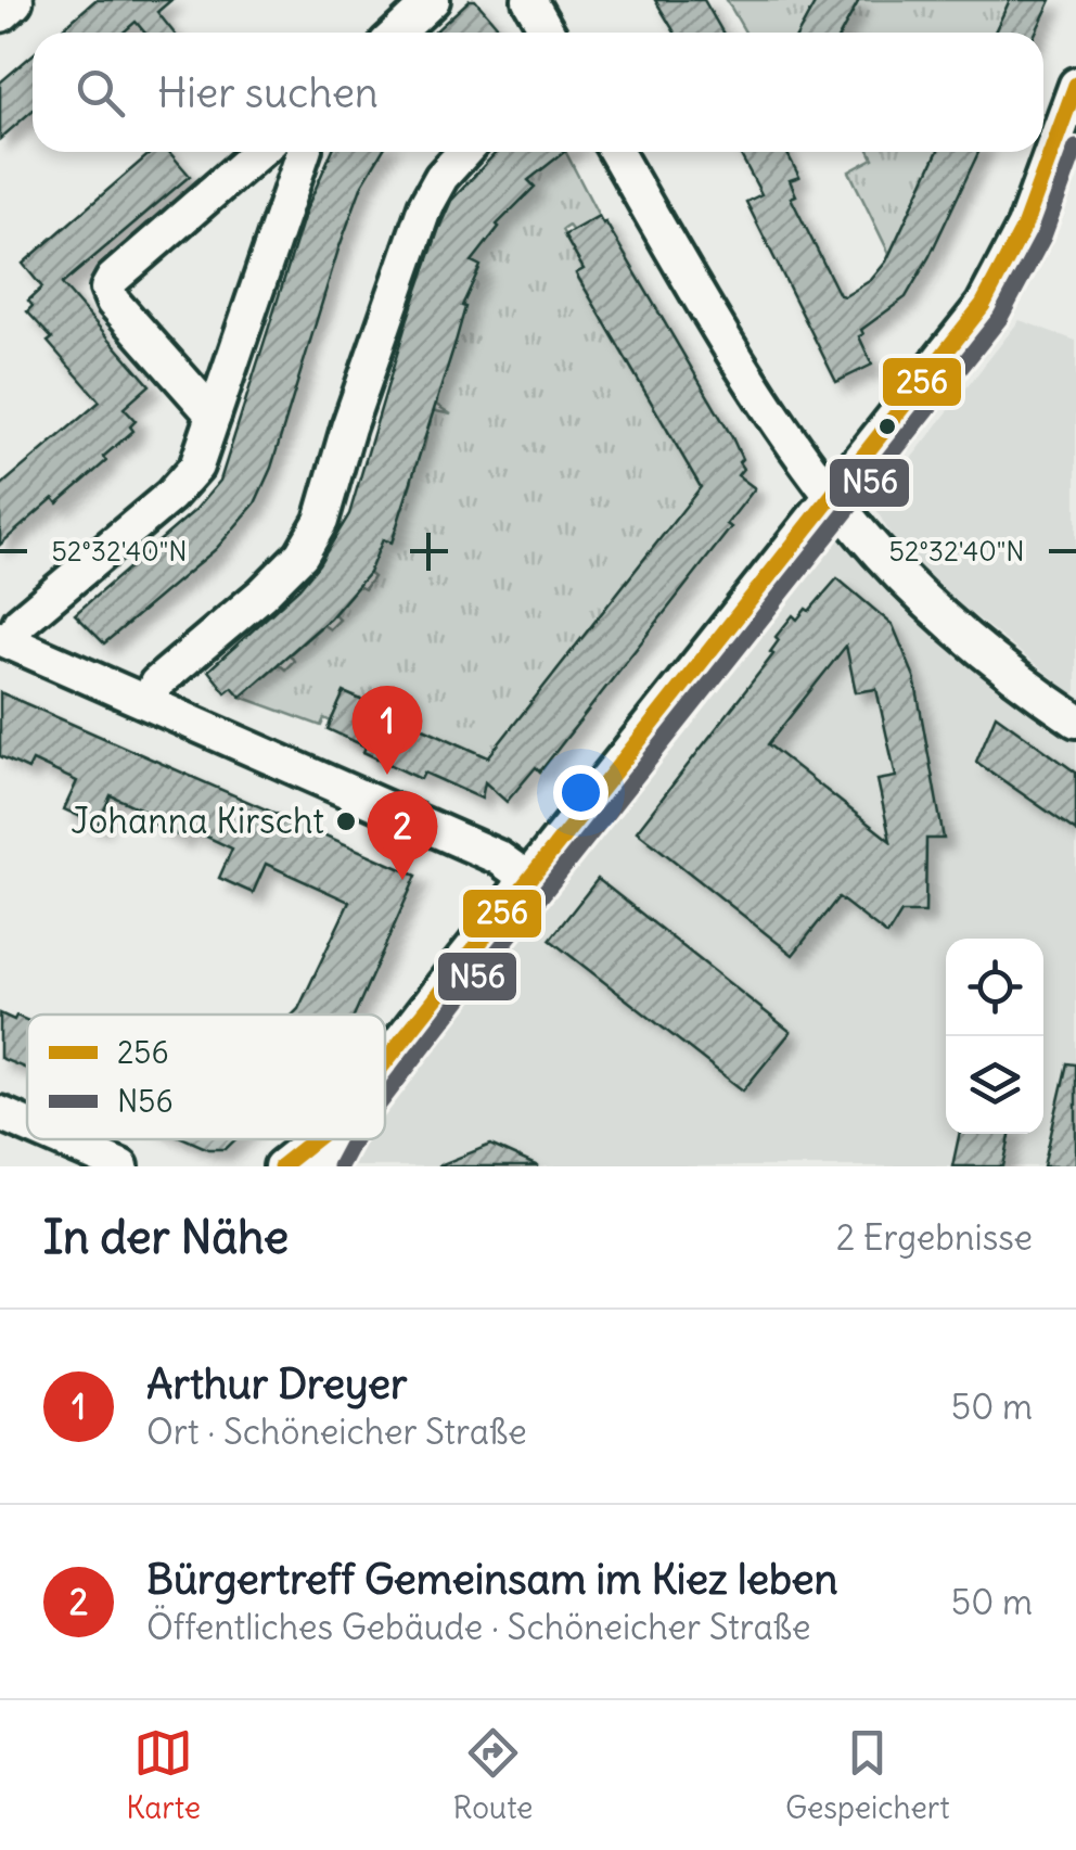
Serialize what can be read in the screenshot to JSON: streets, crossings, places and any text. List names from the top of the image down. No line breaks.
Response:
{"places":["Johanna Kirscht"],"lines":["transit line 256","transit line N56"],"legend":["256","N56"],"page":{"search":"Hier suchen","pins":["1","2"],"heading":["In der Nähe","2 Ergebnisse"],"list":[{"mark":"1","name":"Arthur Dreyer","note":"Ort · Schöneicher Straße","value":"50 m"},{"mark":"2","name":"Bürgertreff Gemeinsam im Kiez leben","note":"Öffentliches Gebäude · Schöneicher Straße","value":"50 m"}],"nav":["Karte","Route","Gespeichert"]},"coordinates":["52°32'40\"N"]}
